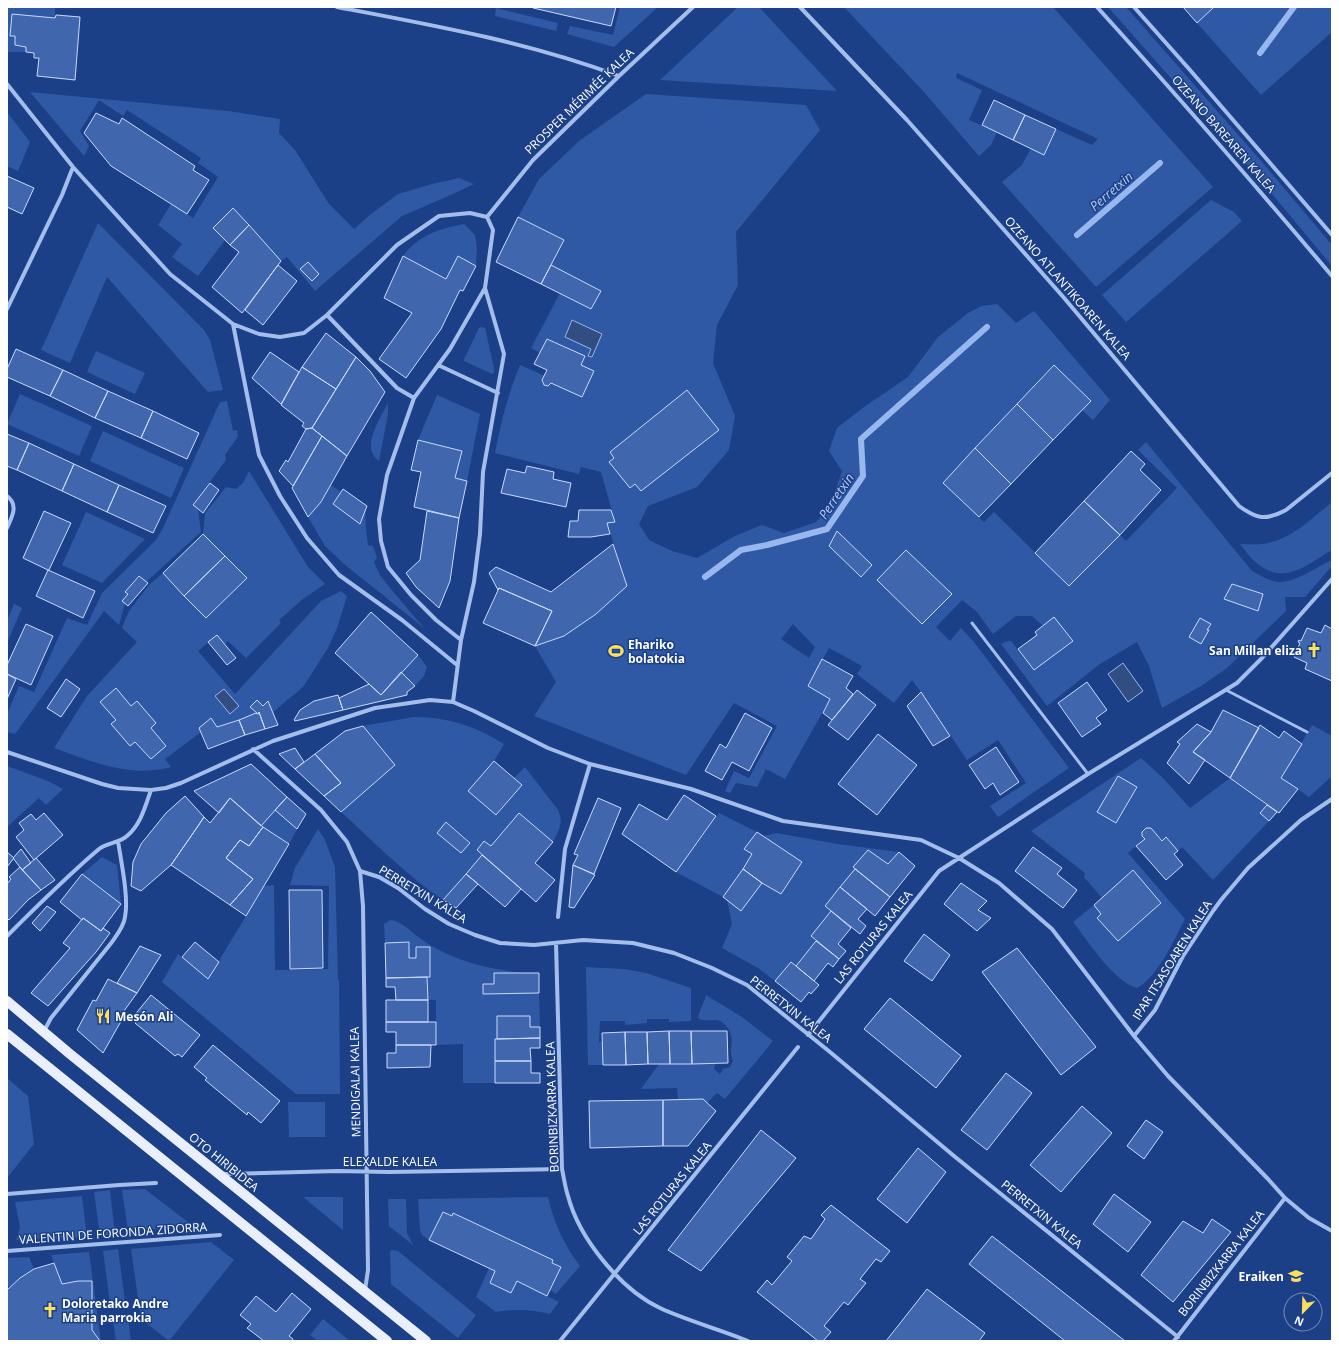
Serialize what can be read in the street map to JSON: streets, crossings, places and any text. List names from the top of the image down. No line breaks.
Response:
{"streets":{"main road":["OTO HIRIBIDEA"],"street":["PROSPER MÉRIMÉE KALEA","OZEANO BAREAREN KALEA","OZEANO ATLANTIKOAREN KALEA","PERRETXIN KALEA","LAS ROTURAS KALEA","IPAR ITSASOAREN KALEA","MENDIGALAI KALEA","BORINBIZKARRA KALEA","ELEXALDE KALEA","VALENTIN DE FORONDA ZIDORRA"]},"crossings":[["PERRETXIN KALEA","LAS ROTURAS KALEA"],["PERRETXIN KALEA","MENDIGALAI KALEA"],["PERRETXIN KALEA","BORINBIZKARRA KALEA"],["LAS ROTURAS KALEA","BORINBIZKARRA KALEA"],["MENDIGALAI KALEA","ELEXALDE KALEA"],["MENDIGALAI KALEA","OTO HIRIBIDEA"],["BORINBIZKARRA KALEA","ELEXALDE KALEA"],["ELEXALDE KALEA","OTO HIRIBIDEA"]],"water":["Perretxin"],"places":{"church":["San Millan eliza","Doloretako Andre Maria parrokia"],"sports":["Ehariko bolatokia"],"restaurant":["Mesón Ali"],"school or university":["Eraiken"]},"north":"bottom left"}
